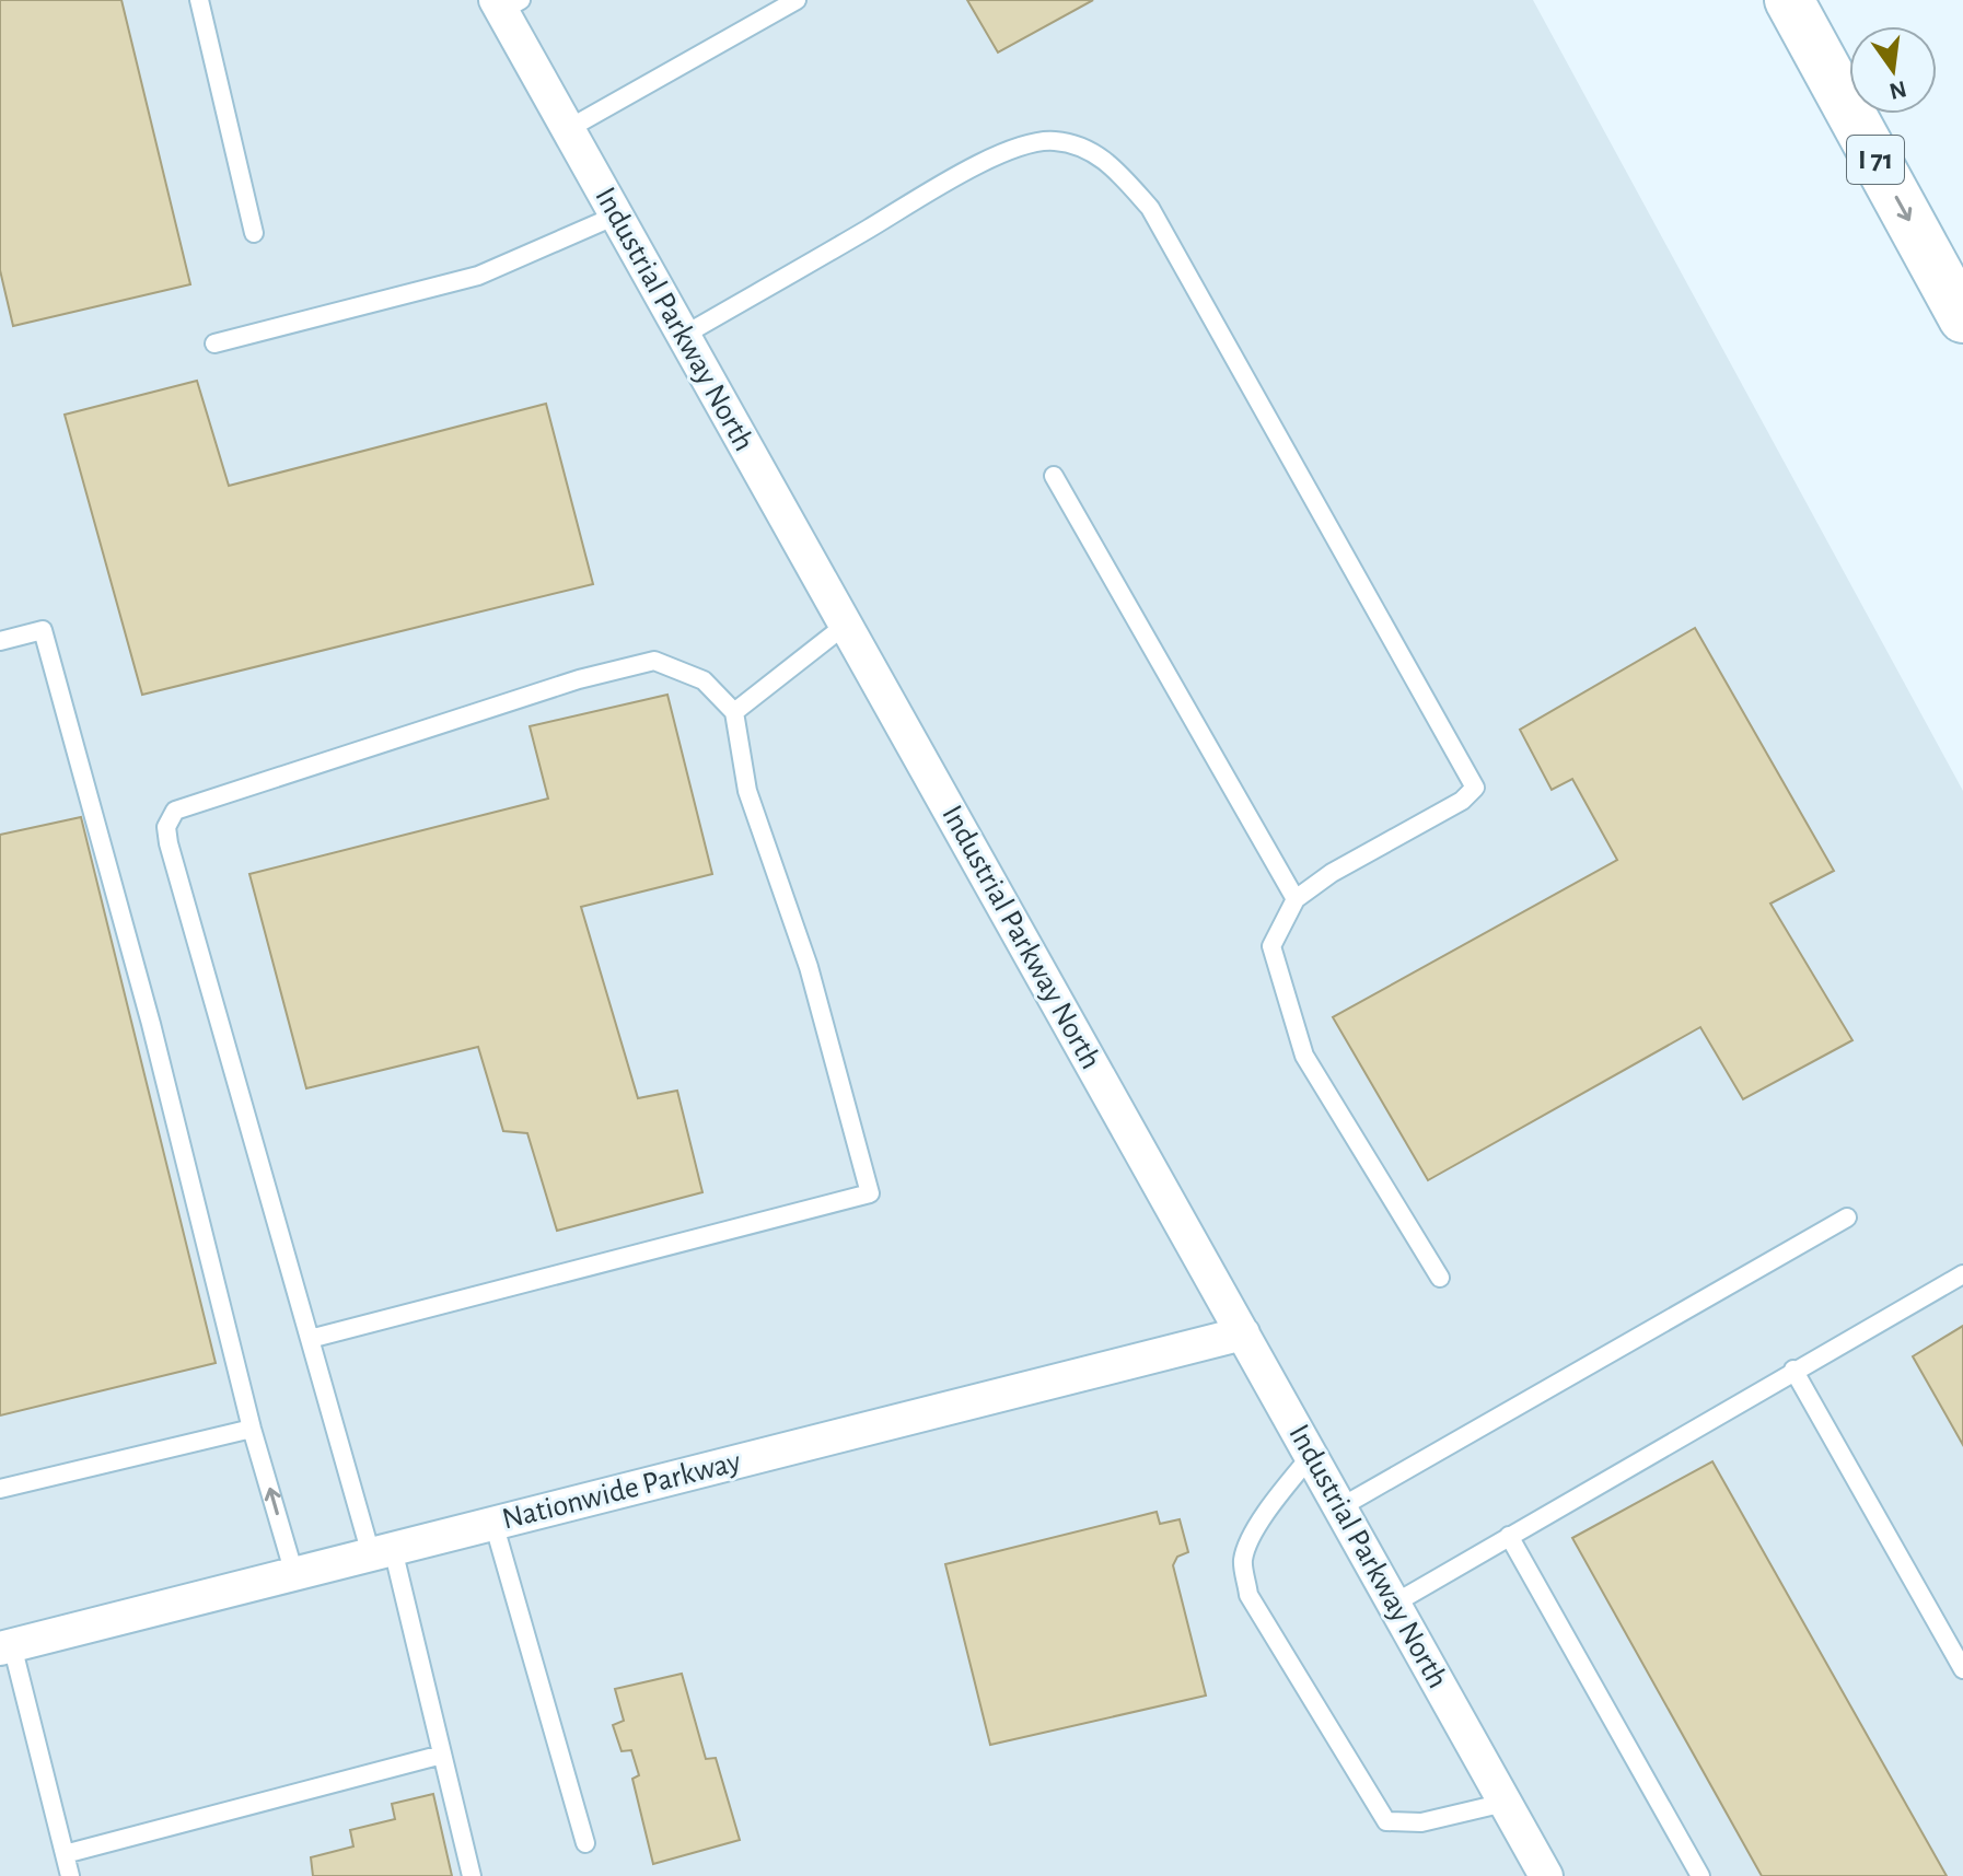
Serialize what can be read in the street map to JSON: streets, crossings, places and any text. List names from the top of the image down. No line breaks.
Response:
{"streets":{"highway":["I 71"],"street":["Industrial Parkway North","Nationwide Parkway"]},"crossings":[["Industrial Parkway North","Nationwide Parkway"]],"north":"bottom"}
